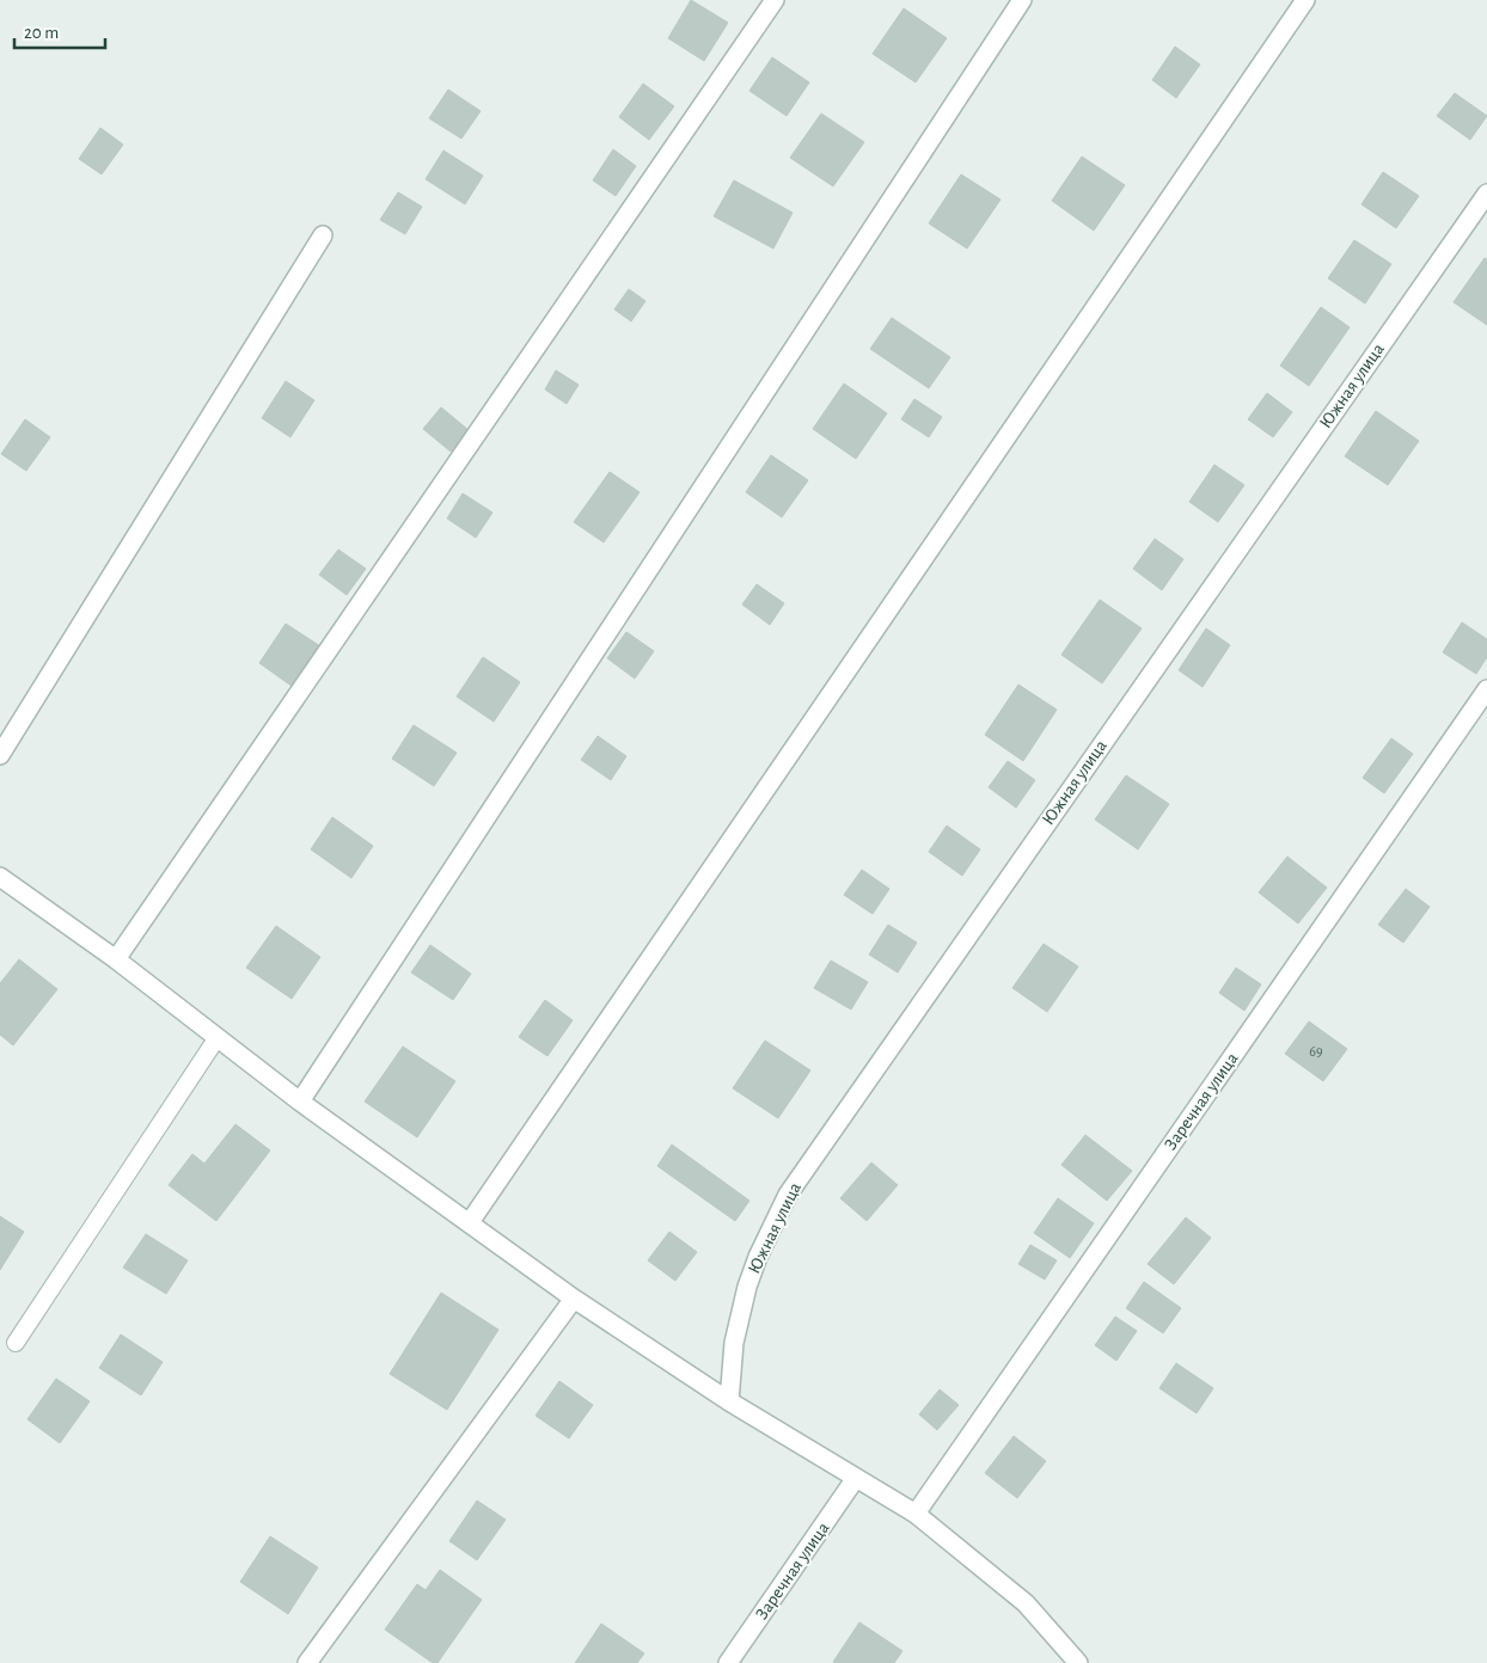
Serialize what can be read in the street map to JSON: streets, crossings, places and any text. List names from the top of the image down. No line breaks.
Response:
{"streets":{"street":["Южная улица","Заречная улица"]},"house_numbers":["69"],"scale_bar":"20 m"}
